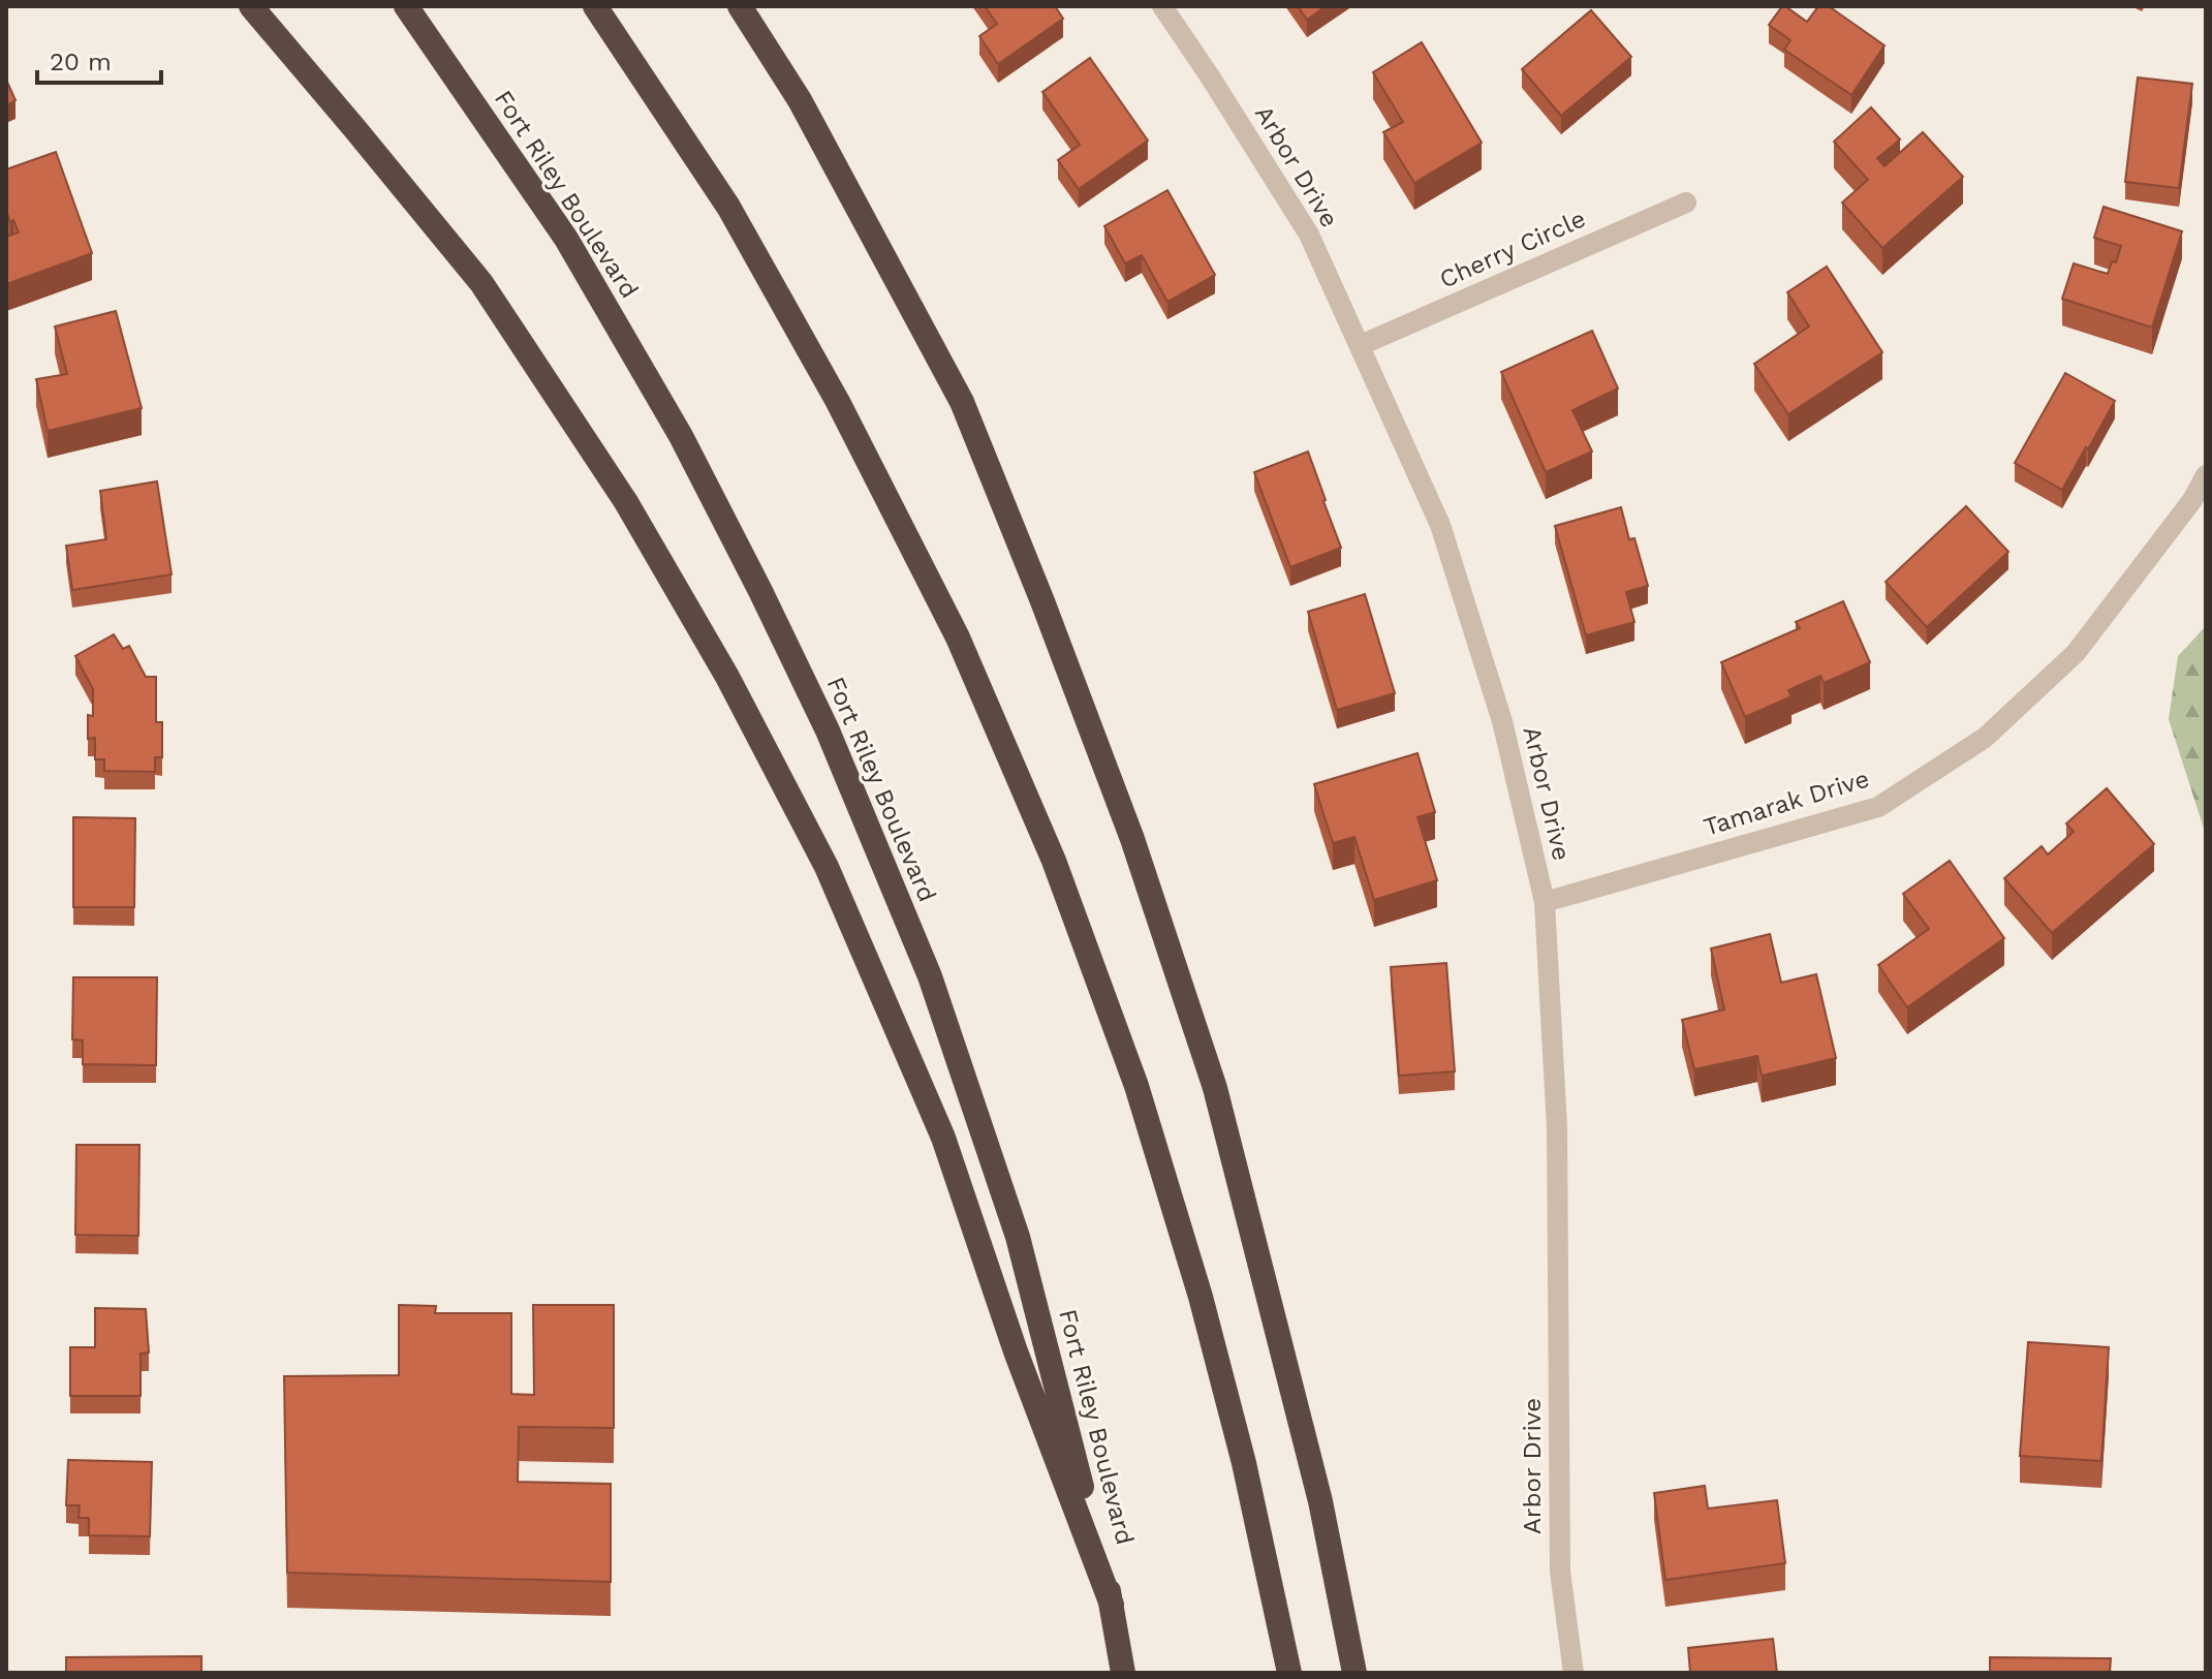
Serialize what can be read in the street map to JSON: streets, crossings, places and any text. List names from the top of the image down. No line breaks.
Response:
{"streets":{"highway":["Fort Riley Boulevard"],"street":["Arbor Drive","Cherry Circle","Tamarak Drive"]},"crossings":[["Arbor Drive","Cherry Circle"],["Arbor Drive","Tamarak Drive"]],"scale_bar":"20 m"}
